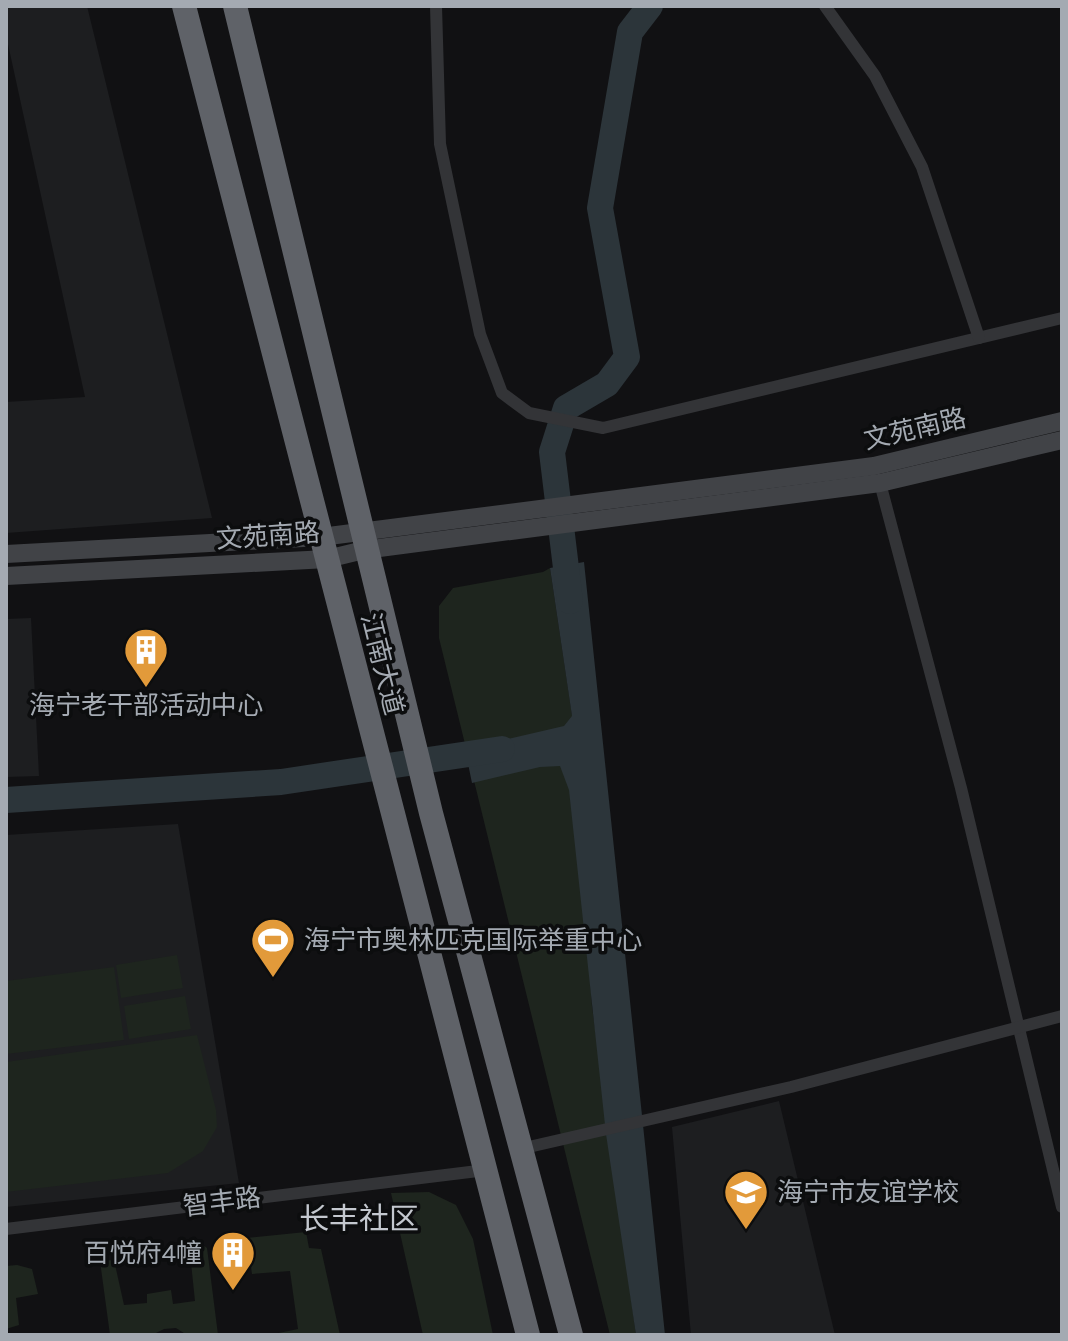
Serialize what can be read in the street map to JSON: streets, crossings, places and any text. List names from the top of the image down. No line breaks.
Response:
{"streets":{"highway":["江南大道"],"main road":["文苑南路"],"street":["智丰路"]},"crossings":[["文苑南路","江南大道"],["江南大道","智丰路"]],"districts":["长丰社区"],"places":{"building":["海宁老干部活动中心","百悦府4幢"],"sports":["海宁市奥林匹克国际举重中心"],"school or university":["海宁市友谊学校"]}}
